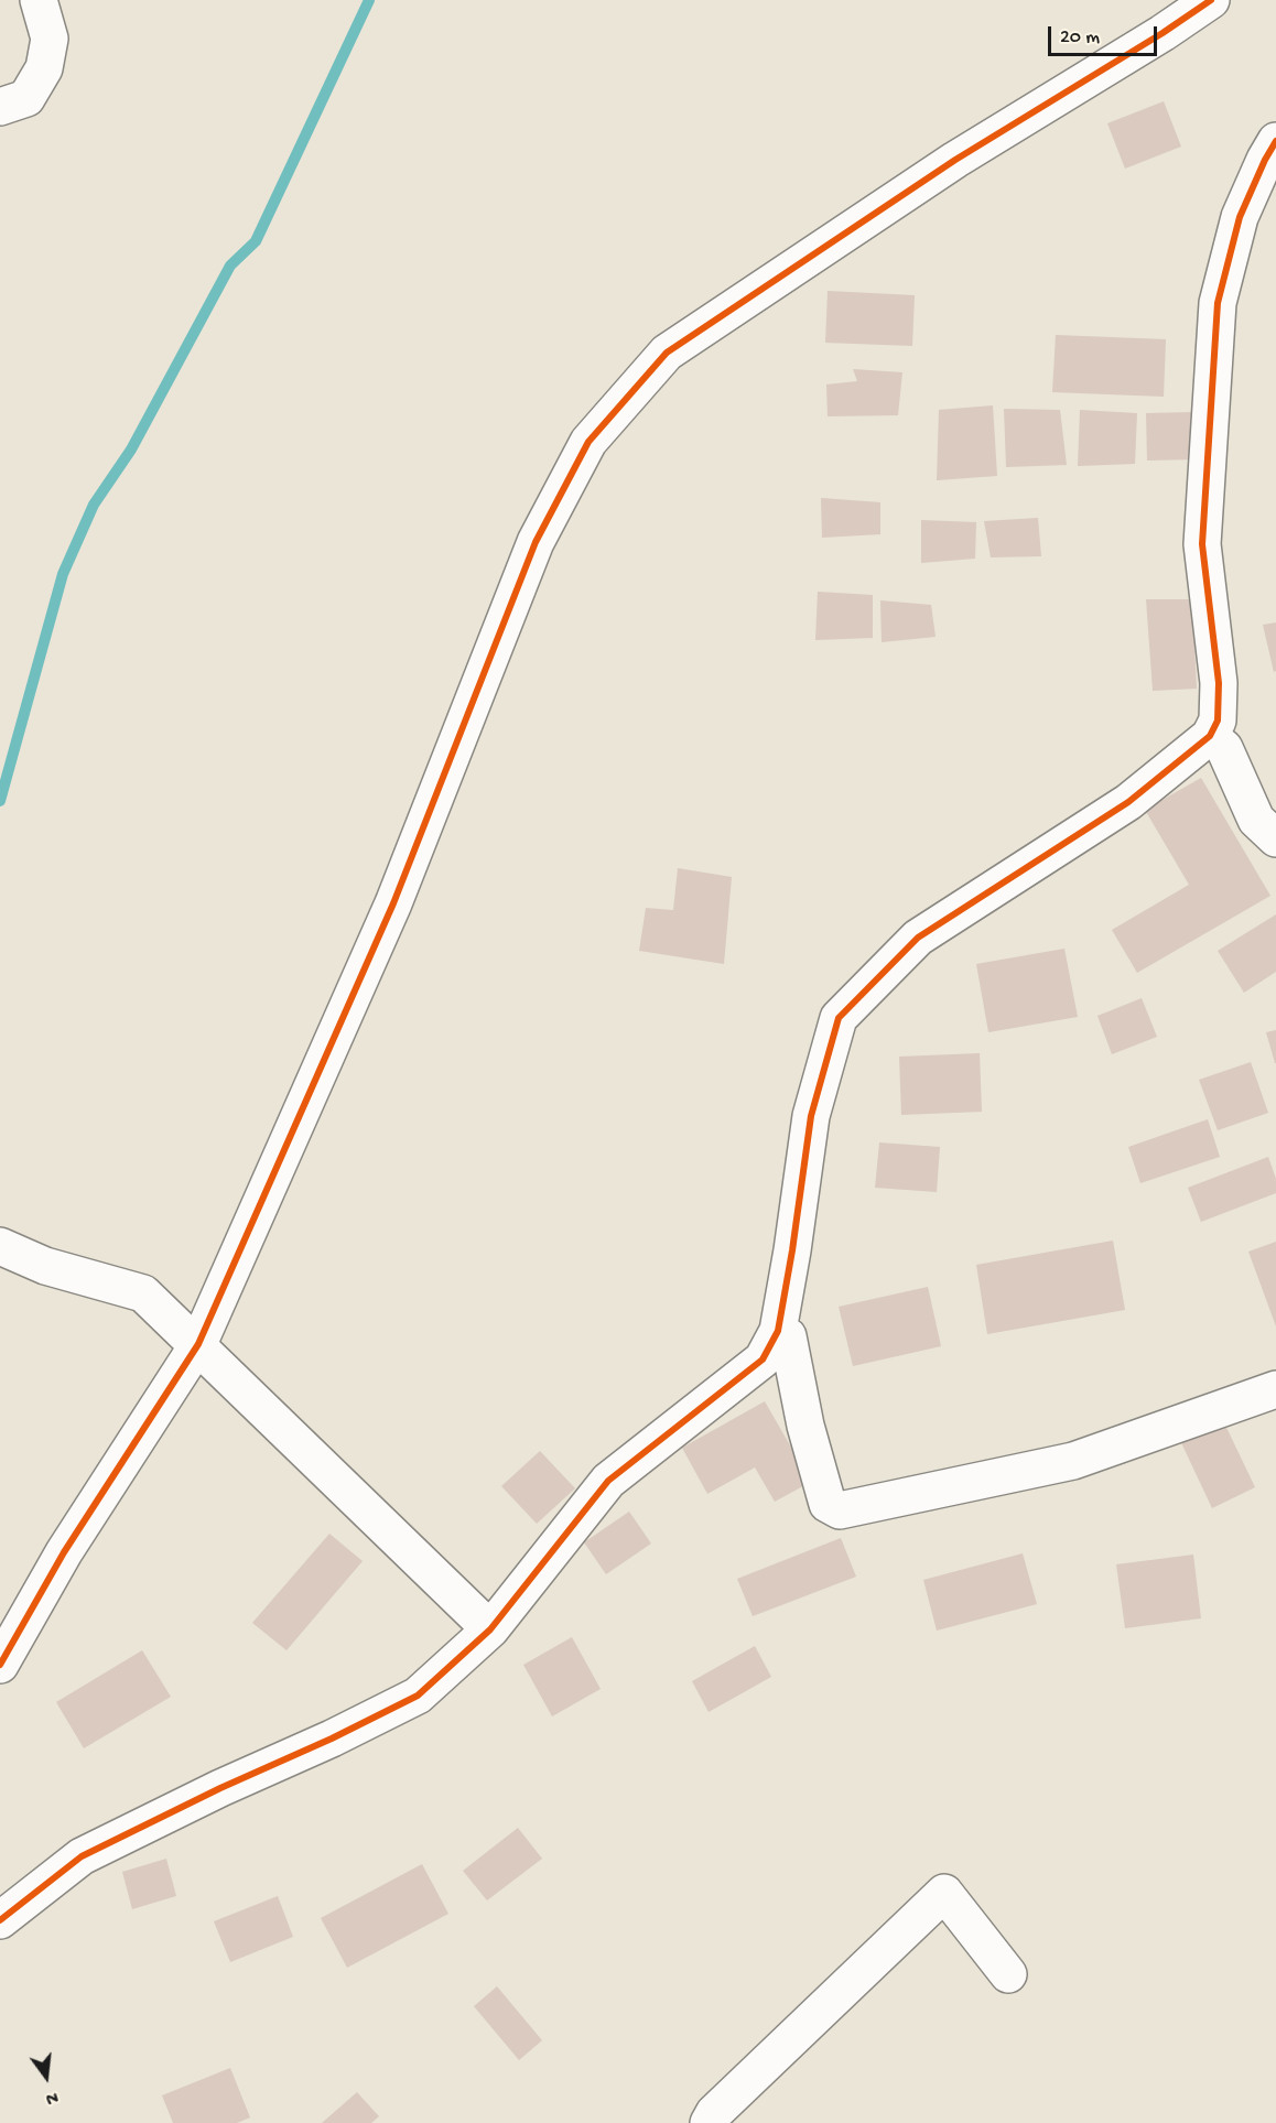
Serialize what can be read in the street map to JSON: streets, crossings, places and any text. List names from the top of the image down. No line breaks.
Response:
{"scale_bar":"20 m","north":"bottom"}
